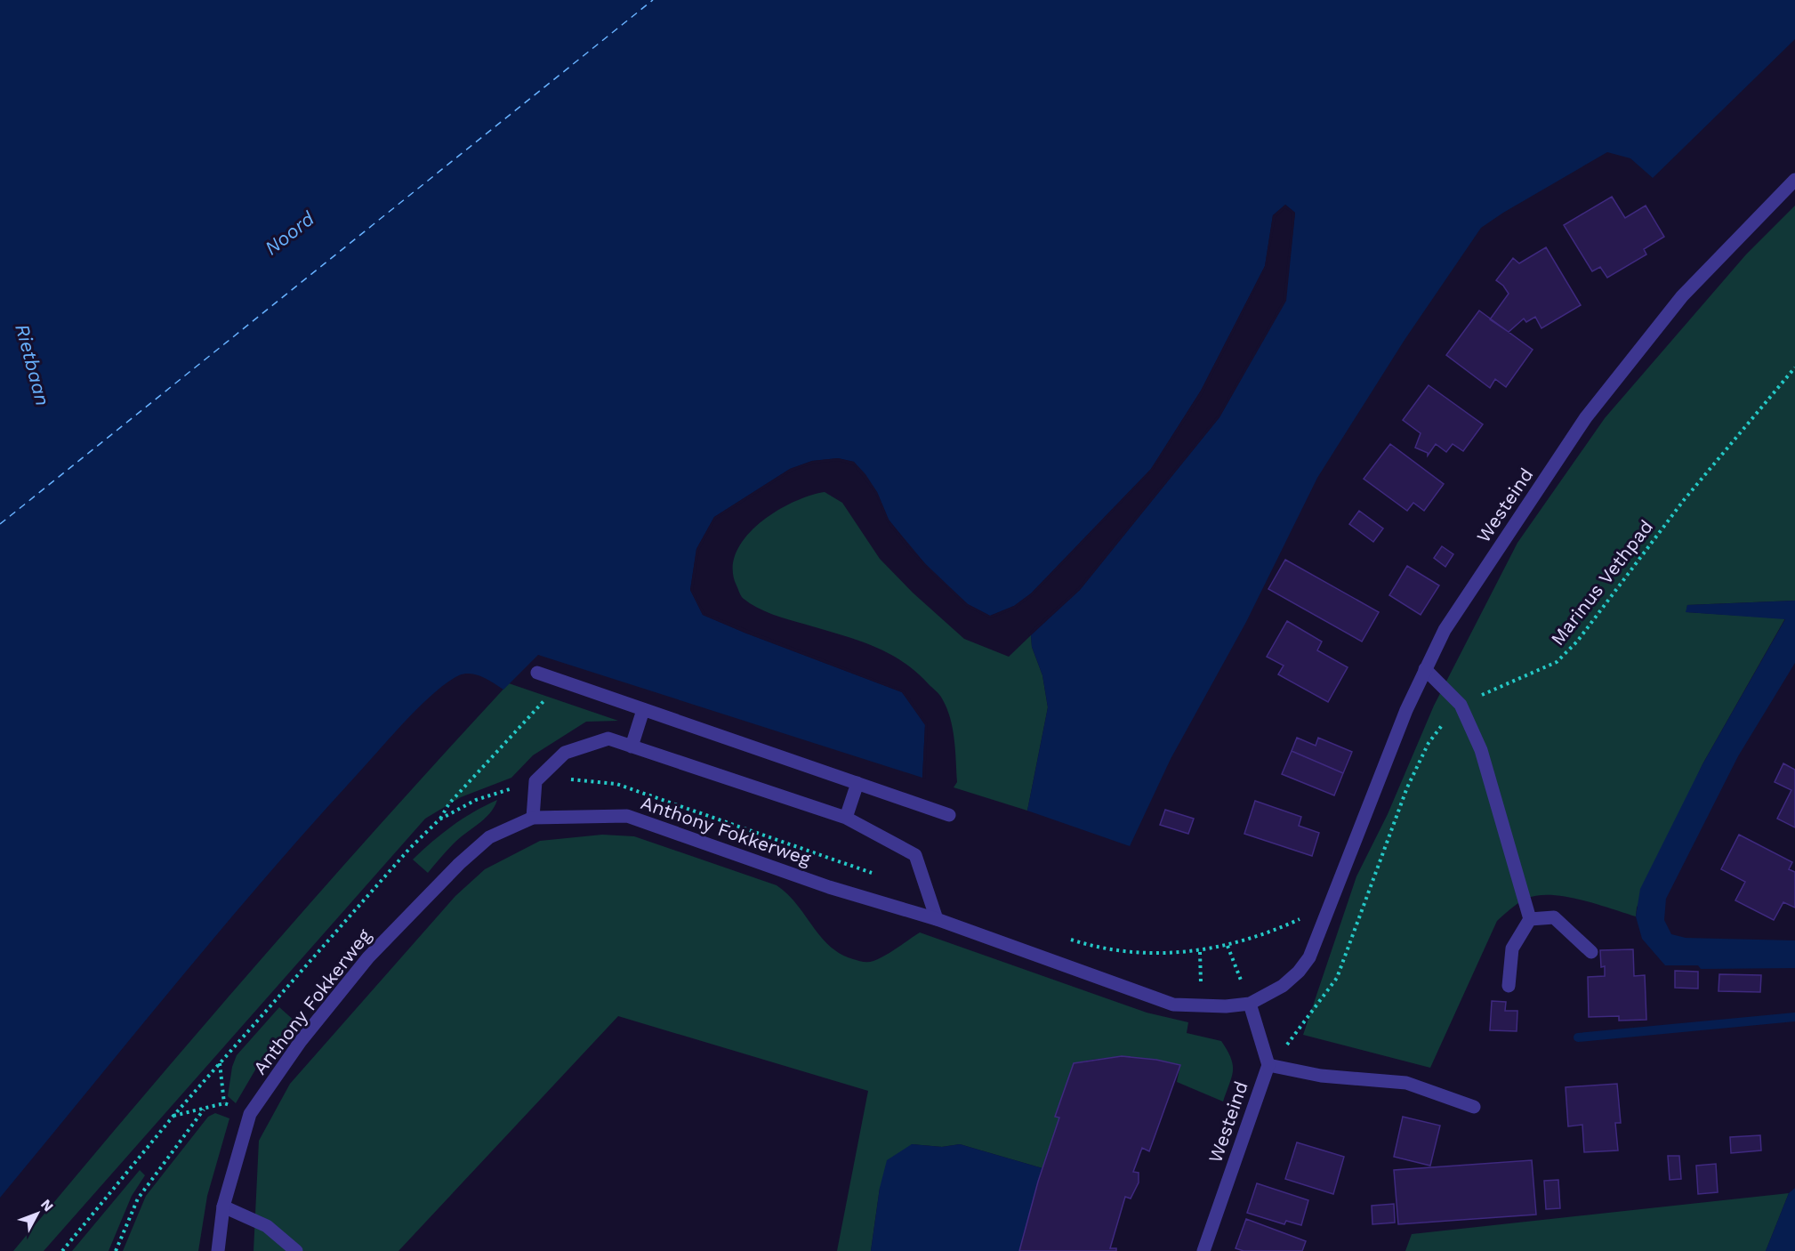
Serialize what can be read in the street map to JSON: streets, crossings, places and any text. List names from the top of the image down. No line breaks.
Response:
{"streets":{"street":["Westeind","Anthony Fokkerweg"],"path":["Marinus Vethpad"]},"crossings":[["Westeind","Marinus Vethpad"],["Westeind","Anthony Fokkerweg"]],"water":["Noord","Rietbaan"],"north":"top right"}
